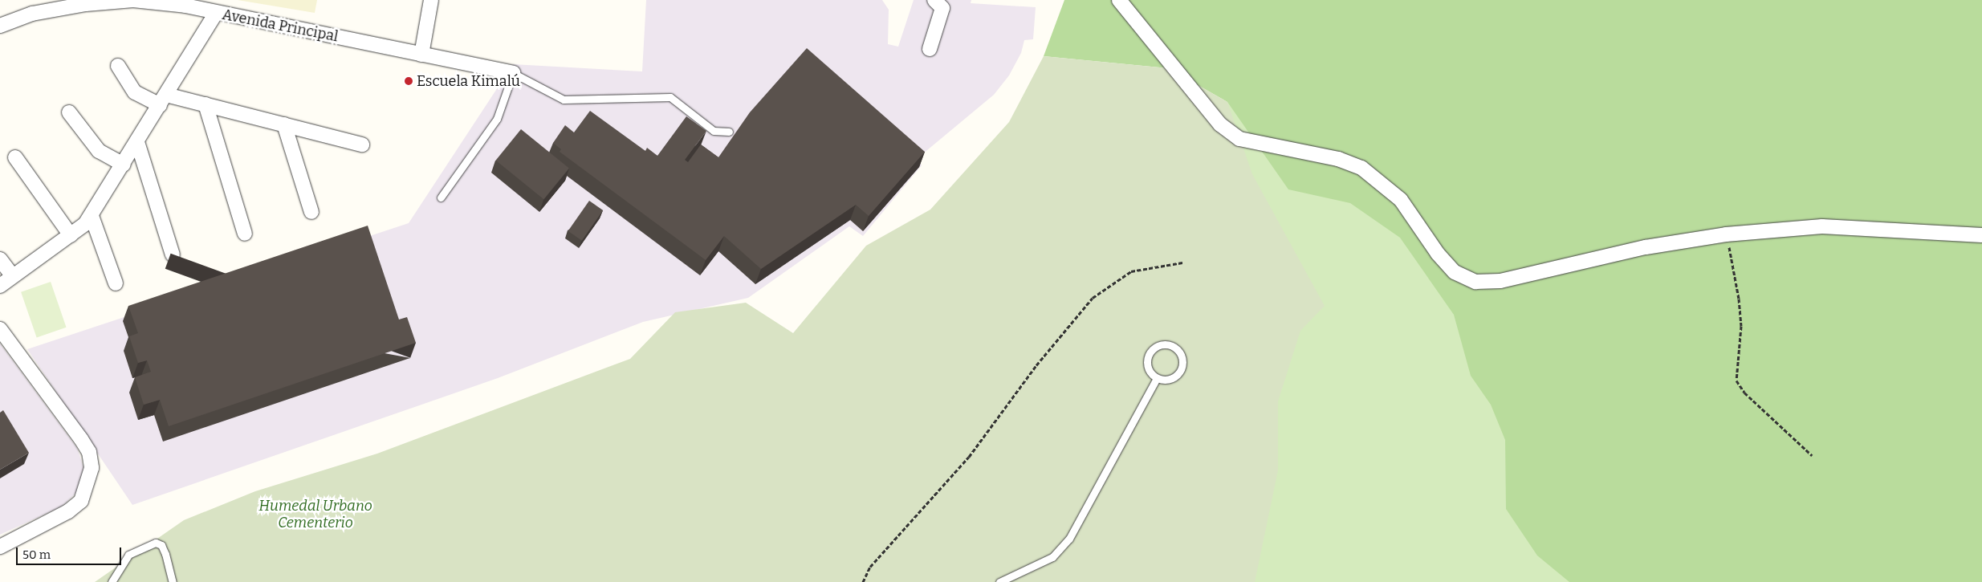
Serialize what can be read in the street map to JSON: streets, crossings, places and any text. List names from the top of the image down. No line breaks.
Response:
{"streets":{"street":["Avenida Principal"]},"parks":["Humedal Urbano Cementerio"],"places":["Escuela Kimalú"],"scale_bar":"50 m"}
